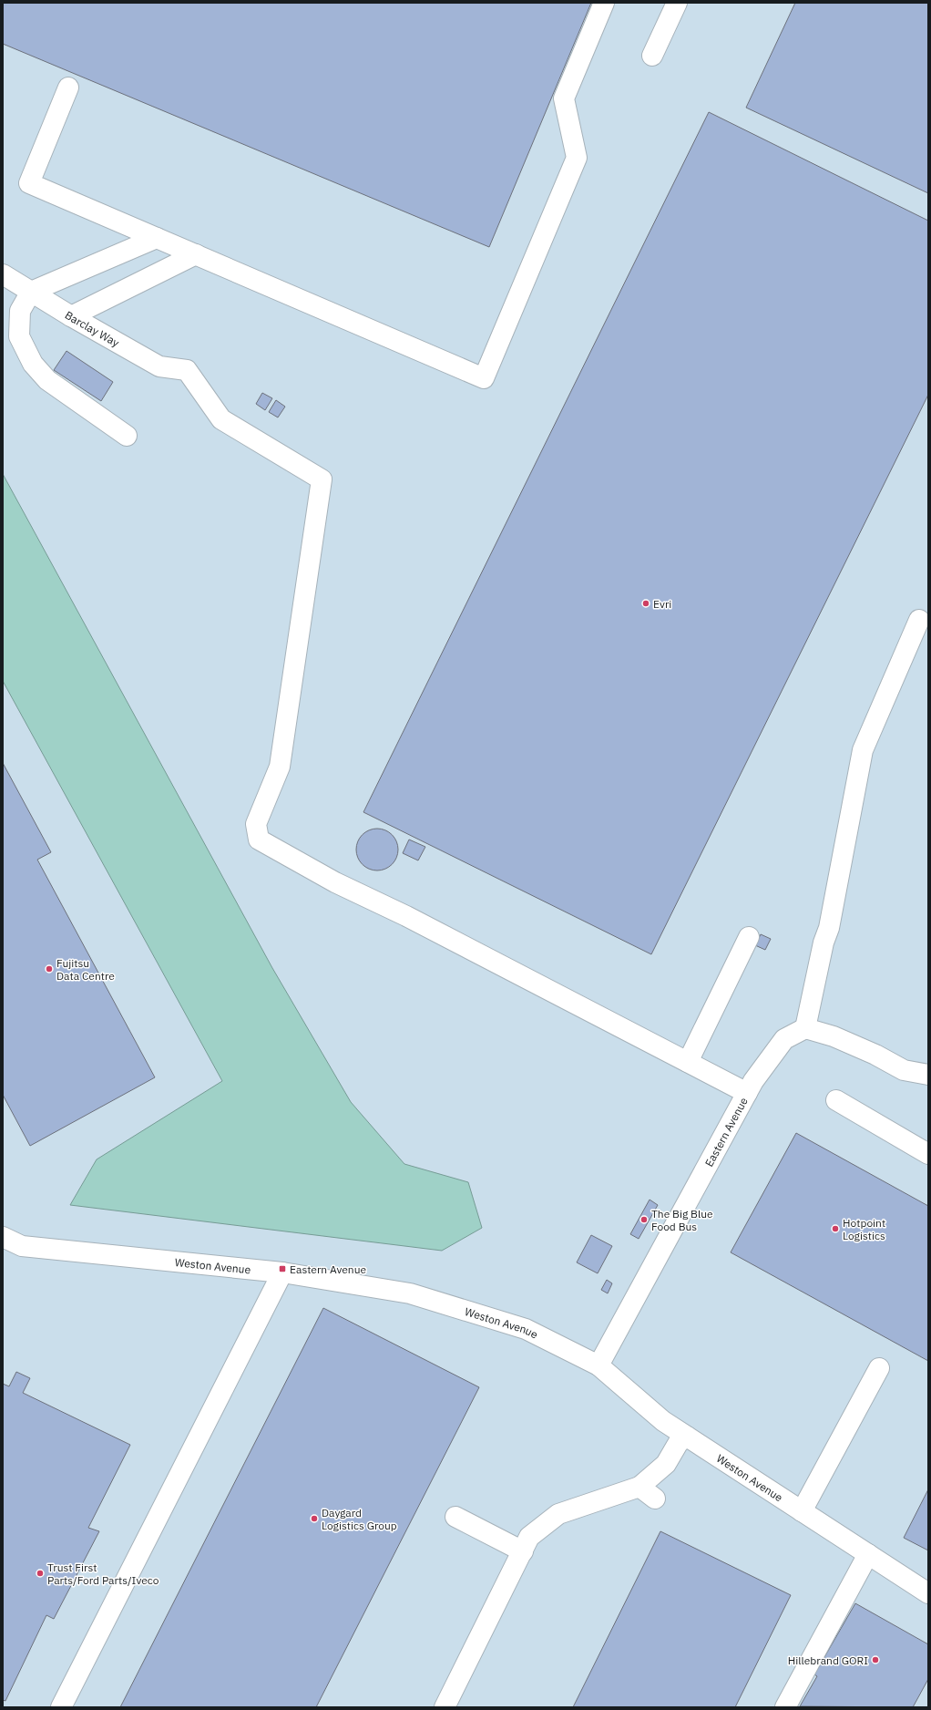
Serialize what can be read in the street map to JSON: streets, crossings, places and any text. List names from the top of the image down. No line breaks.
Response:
{"streets":{"street":["Barclay Way","Eastern Avenue","Weston Avenue"]},"crossings":[["Eastern Avenue","Weston Avenue"]],"places":{"other":["Evri","Fujitsu Data Centre","The Big Blue Food Bus","Hotpoint Logistics","Daygard Logistics Group","Trust First Parts/Ford Parts/Iveco","Hillebrand GORI"],"transit":["Eastern Avenue"]}}
